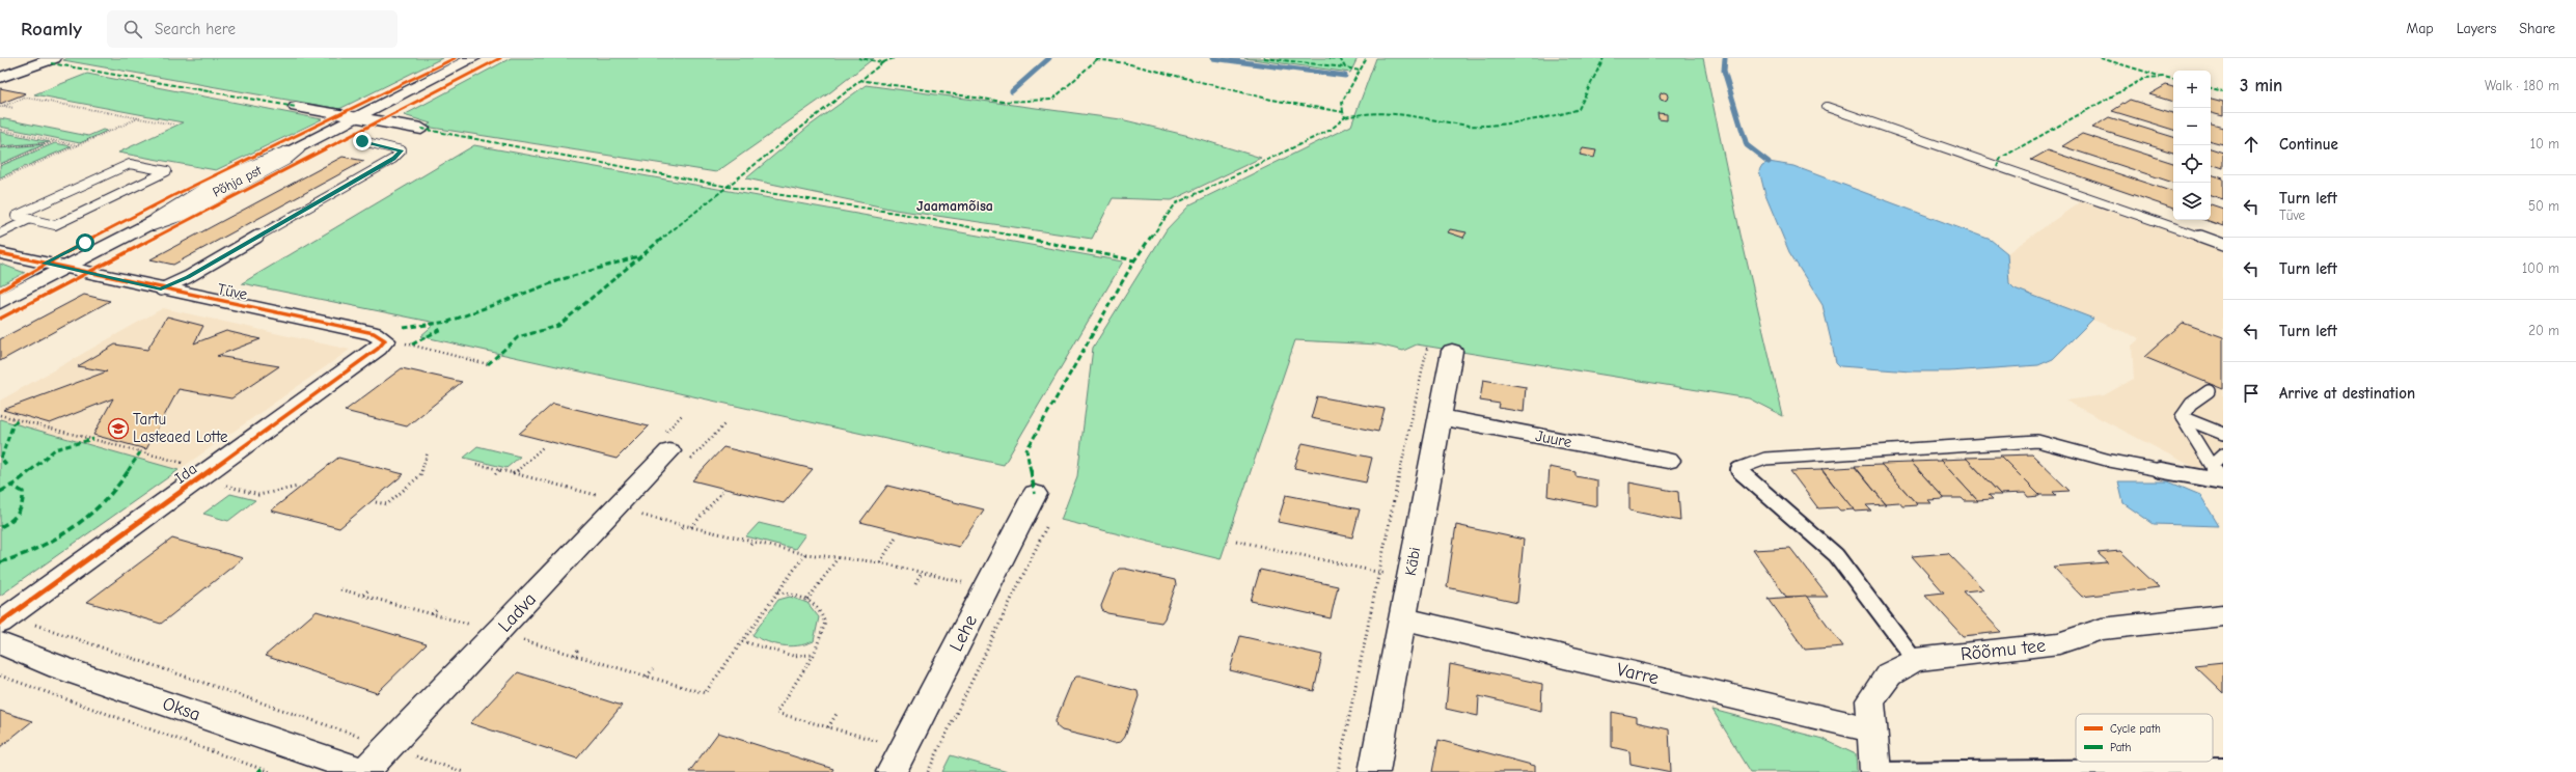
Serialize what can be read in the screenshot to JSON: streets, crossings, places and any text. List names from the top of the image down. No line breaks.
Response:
{"streets":{"street":["Põhja pst","Tüve","Juure","Ida","Käbi","Ladva","Lehe","Rõõmu tee","Varre","Oksa"]},"crossings":[["Põhja pst","Tüve"],["Tüve","Ida"],["Juure","Käbi"],["Käbi","Varre"],["Ladva","Oksa"],["Rõõmu tee","Varre"]],"districts":["Jaamamõisa"],"places":{"school or university":["Tartu Lasteaed Lotte"]},"legend":["Cycle path","Path"],"page":{"header":"Roamly","search":"Search here","nav":["Map","Layers","Share"],"heading":["3 min","Walk · 180 m"],"map_buttons":["+","−"],"list":[["Continue","10 m"],["Turn left","Tüve","50 m"],["Turn left","100 m"],["Turn left","20 m"],"Arrive at destination"]}}
